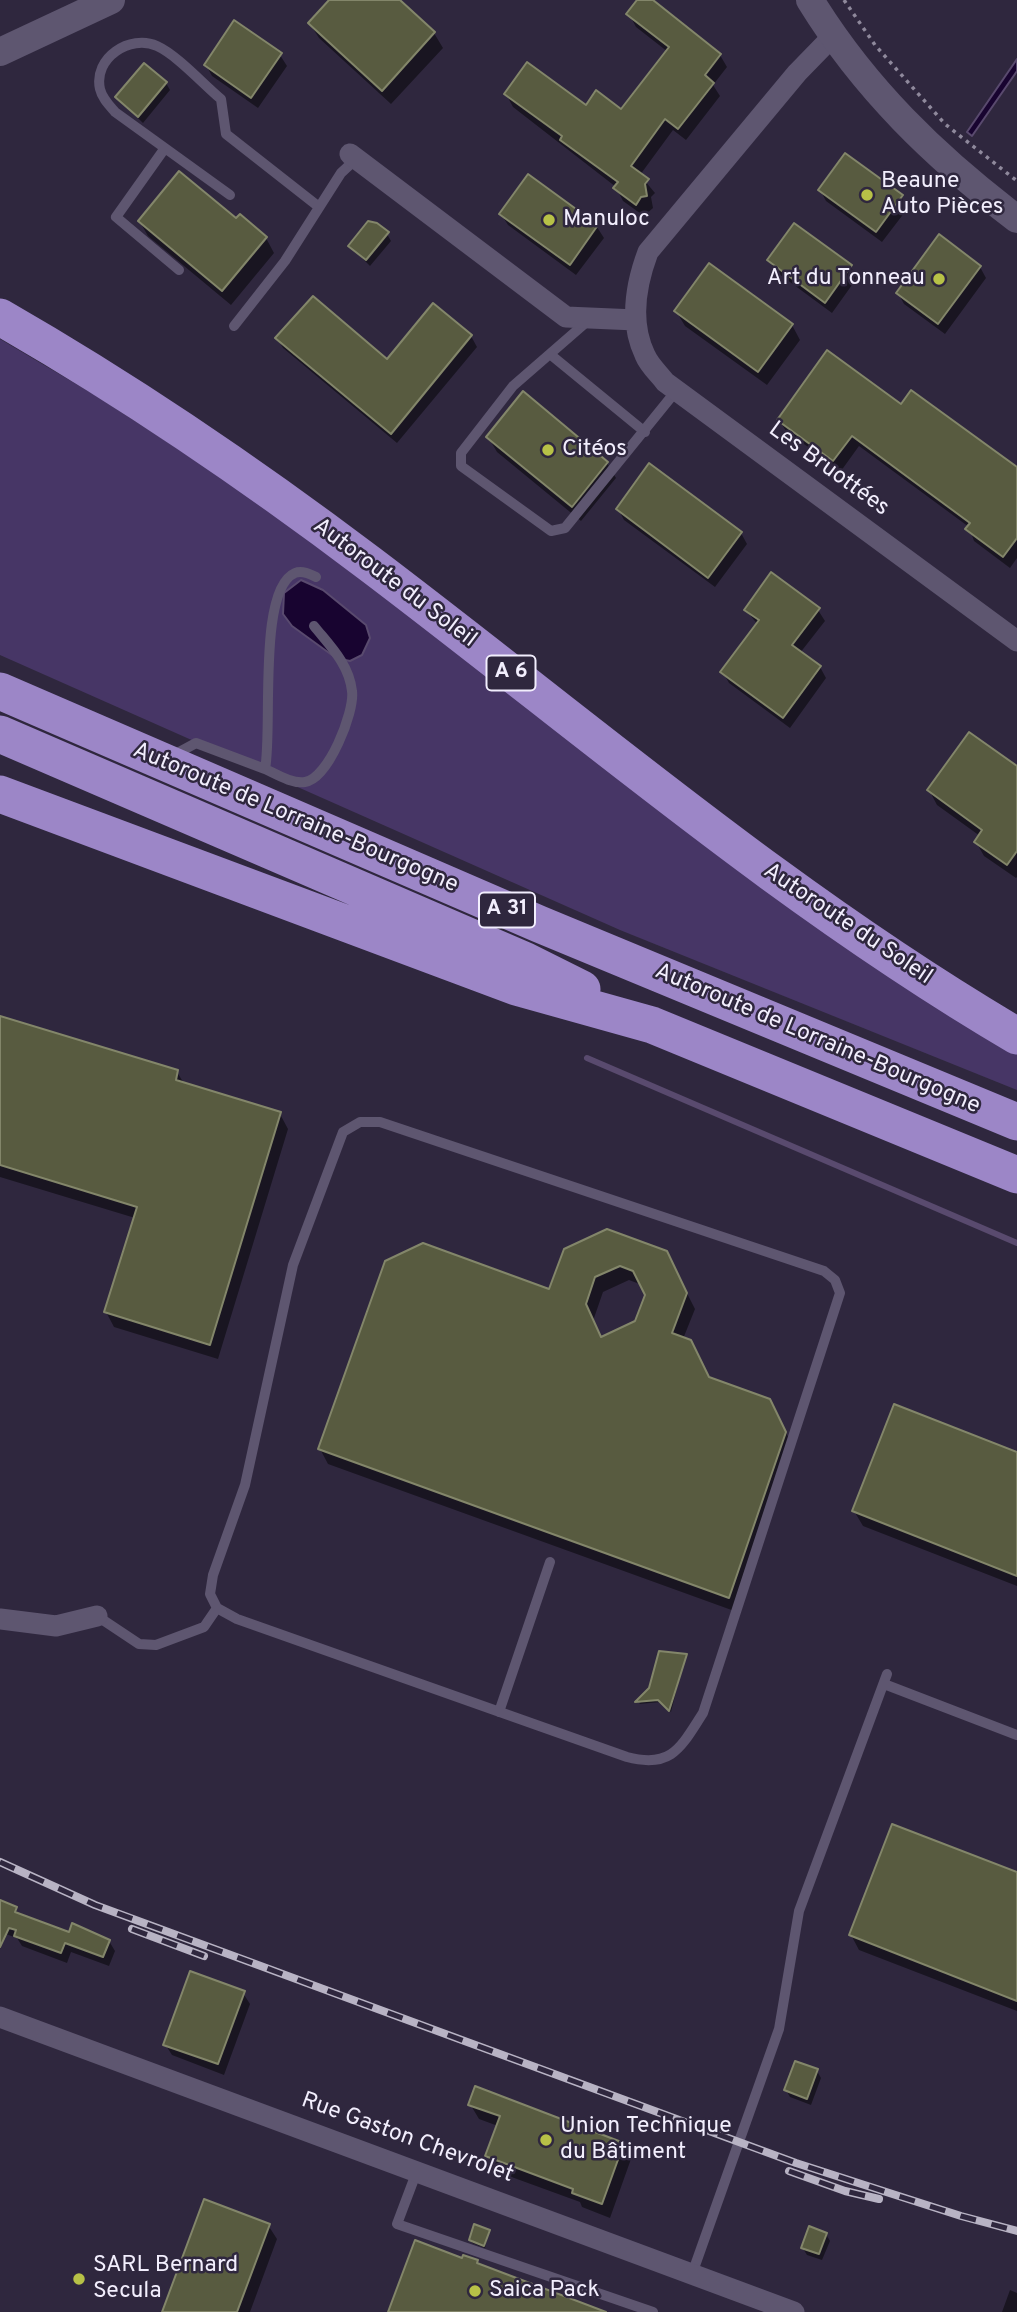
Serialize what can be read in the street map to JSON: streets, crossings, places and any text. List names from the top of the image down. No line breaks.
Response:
{"streets":{"highway":["Autoroute du Soleil","A 6","Autoroute de Lorraine-Bourgogne","A 31"],"street":["Les Bruottées","Rue Gaston Chevrolet"]},"places":["Beaune Auto Pièces","Manuloc","Art du Tonneau","Citéos","Union Technique du Bâtiment","SARL Bernard Secula","Saica Pack"]}
